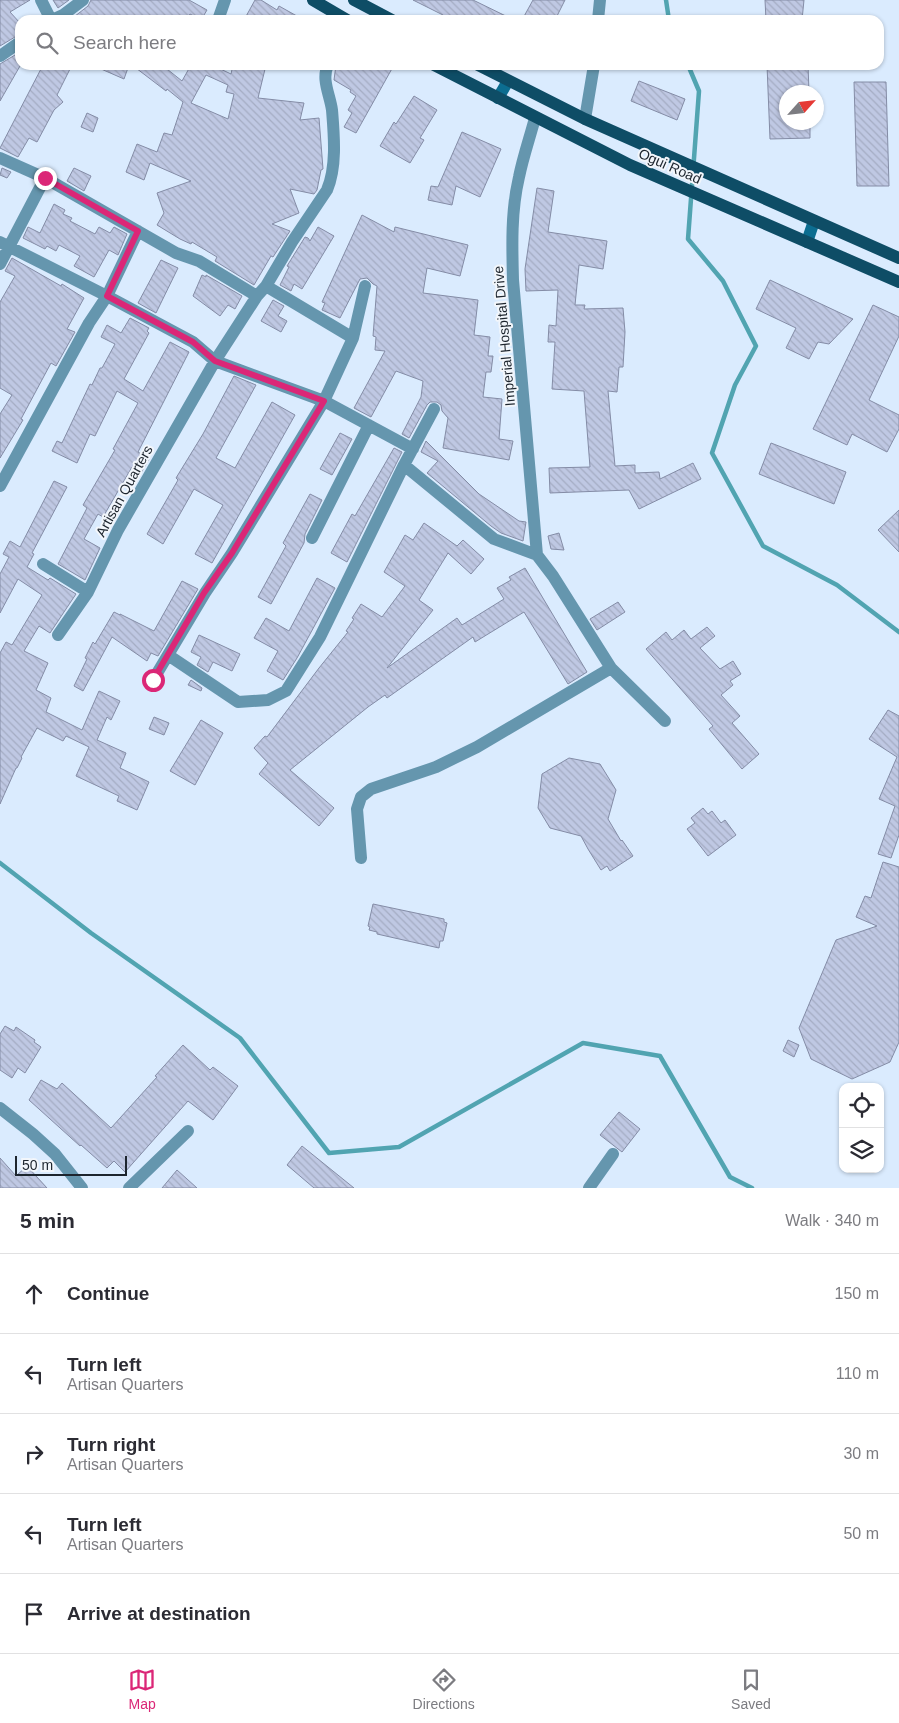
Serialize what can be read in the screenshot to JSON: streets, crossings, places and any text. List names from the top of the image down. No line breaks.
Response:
{"streets":{"main road":["Ogui Road"],"street":["Imperial Hospital Drive","Artisan Quarters"]},"crossings":[["Ogui Road","Imperial Hospital Drive"]],"scale_bar":"50 m","north":"top right","page":{"search":"Search here","scale":"50 m","heading":["5 min","Walk · 340 m"],"list":[["Continue","150 m"],["Turn left","Artisan Quarters","110 m"],["Turn right","Artisan Quarters","30 m"],["Turn left","Artisan Quarters","50 m"],"Arrive at destination"],"nav":["Map","Directions","Saved"]}}
